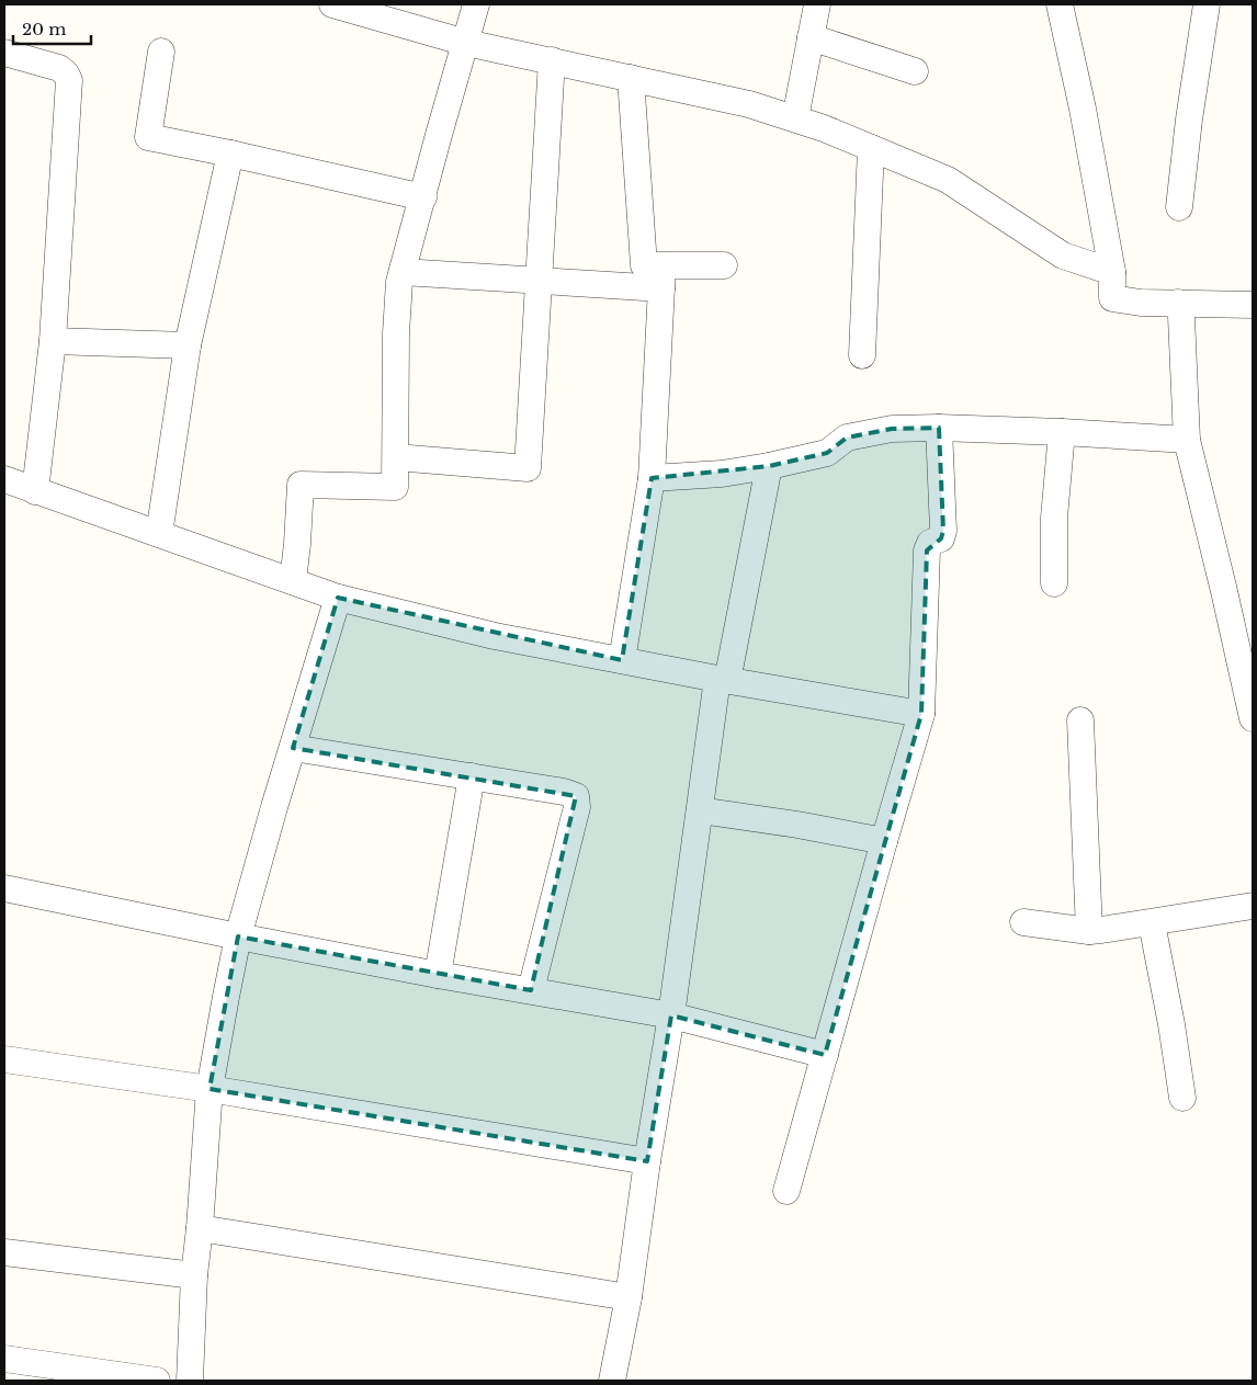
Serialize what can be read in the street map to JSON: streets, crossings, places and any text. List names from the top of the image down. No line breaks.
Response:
{"scale_bar":"20 m"}
